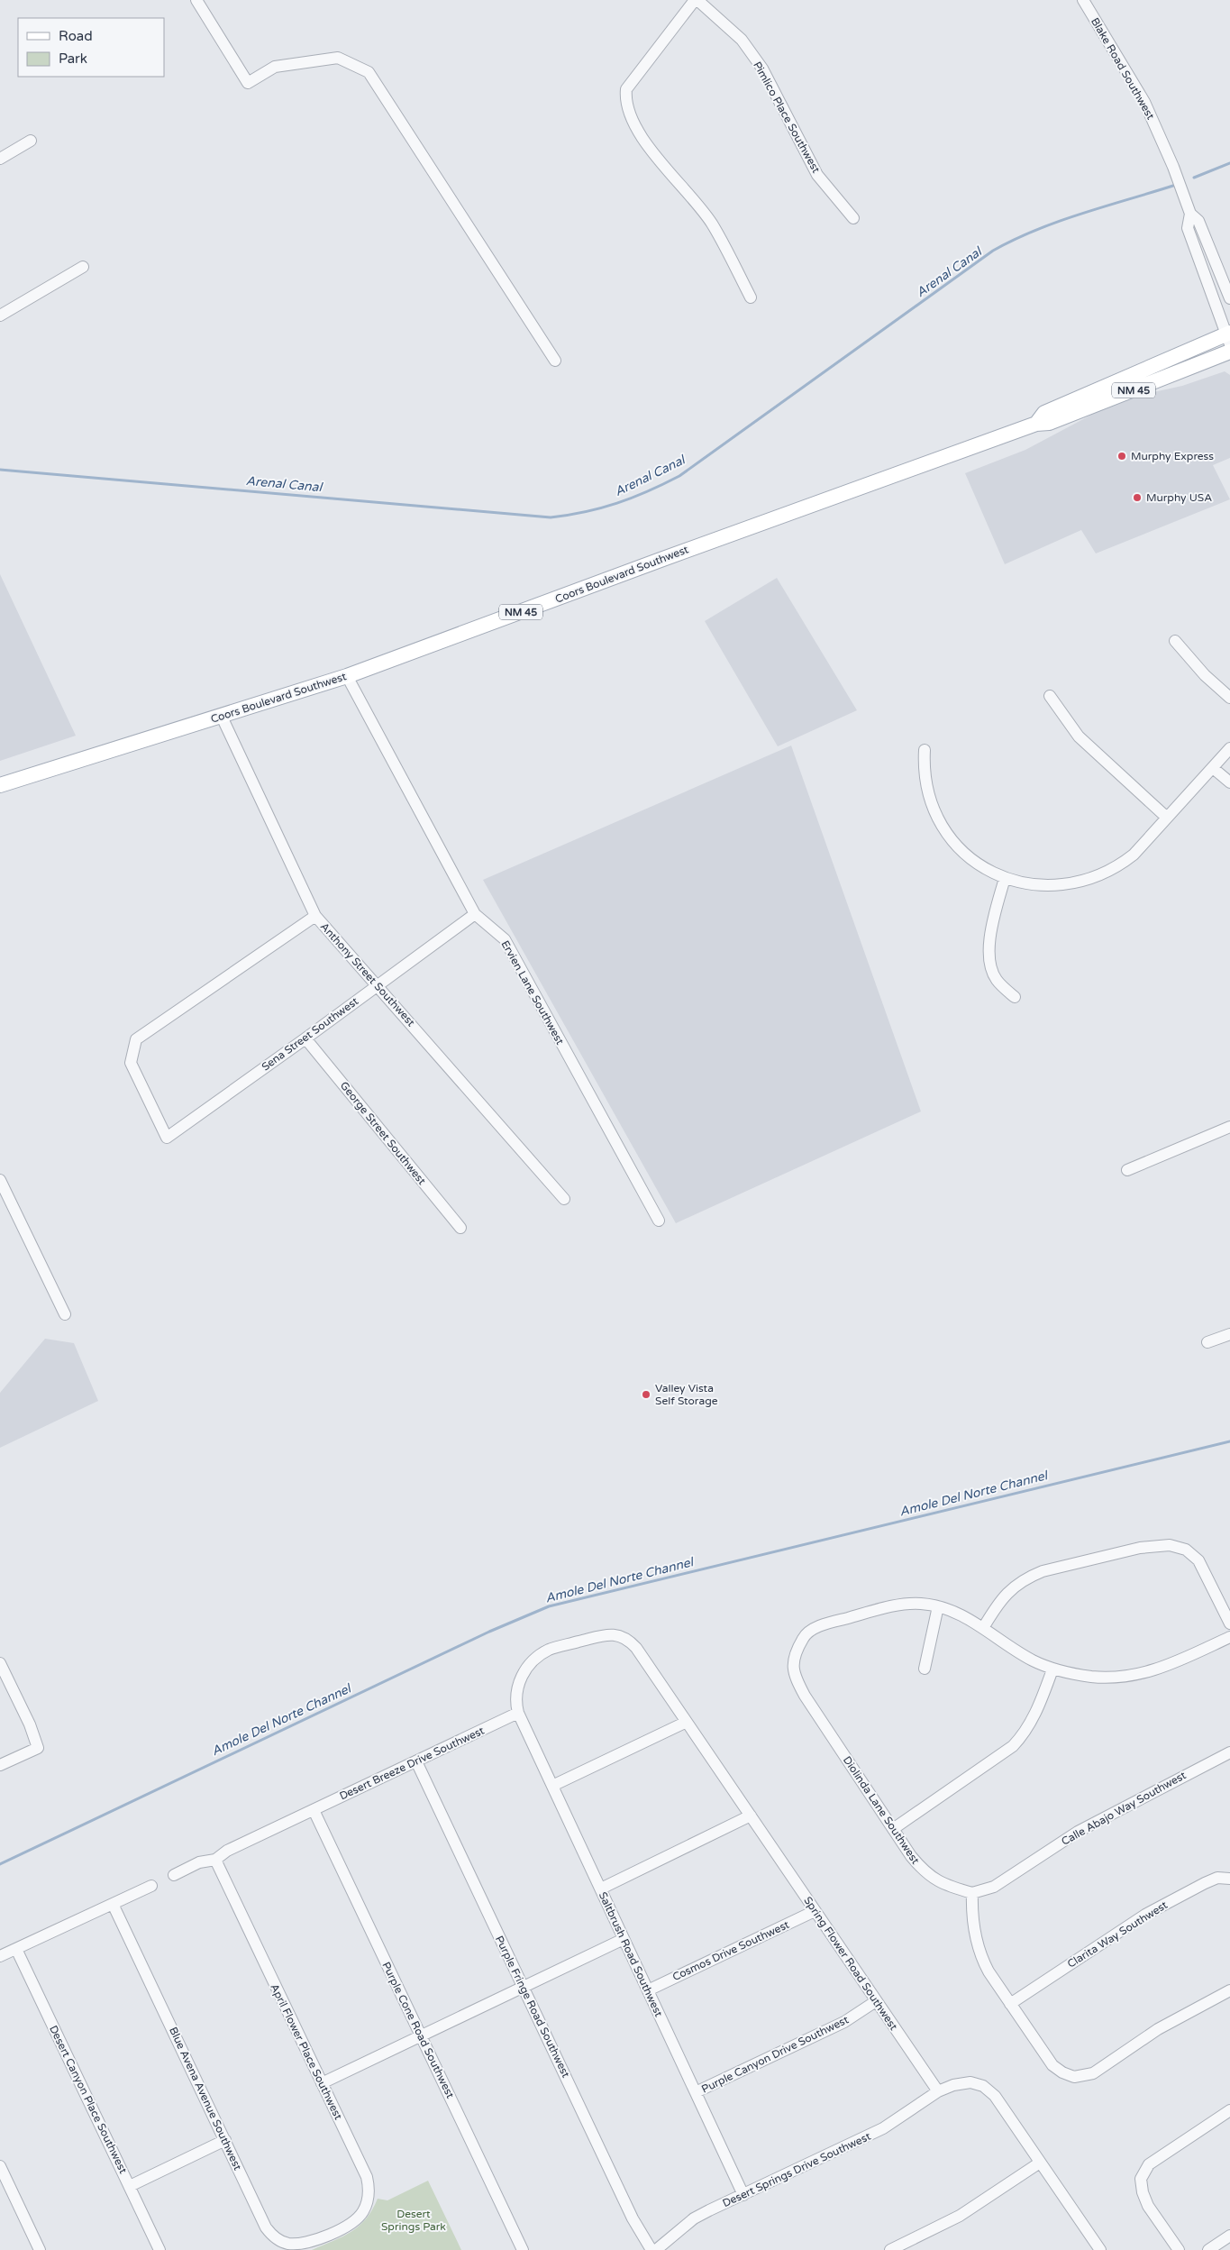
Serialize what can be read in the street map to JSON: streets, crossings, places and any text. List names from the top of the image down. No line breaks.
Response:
{"streets":{"main road":["NM 45","Coors Boulevard Southwest"],"street":["Blake Road Southwest","Pimlico Place Southwest","Anthony Street Southwest","Ervien Lane Southwest","Sena Street Southwest","George Street Southwest","Desert Breeze Drive Southwest","Calle Abajo Way Southwest","Diolinda Lane Southwest","Clarita Way Southwest","Cosmos Drive Southwest","Saltbrush Road Southwest","Spring Flower Road Southwest","Purple Fringe Road Southwest","Purple Cone Road Southwest","April Flower Place Southwest","Purple Canyon Drive Southwest","Blue Avena Avenue Southwest","Desert Canyon Place Southwest","Desert Springs Drive Southwest"]},"crossings":[["Blake Road Southwest","Coors Boulevard Southwest"],["Coors Boulevard Southwest","Anthony Street Southwest"],["Coors Boulevard Southwest","Ervien Lane Southwest"],["Anthony Street Southwest","Sena Street Southwest"],["Ervien Lane Southwest","Sena Street Southwest"],["Sena Street Southwest","George Street Southwest"],["Desert Breeze Drive Southwest","Saltbrush Road Southwest"],["Desert Breeze Drive Southwest","Spring Flower Road Southwest"],["Desert Breeze Drive Southwest","Purple Fringe Road Southwest"],["Desert Breeze Drive Southwest","Purple Cone Road Southwest"],["Desert Breeze Drive Southwest","April Flower Place Southwest"],["Calle Abajo Way Southwest","Diolinda Lane Southwest"],["Cosmos Drive Southwest","Saltbrush Road Southwest"],["Cosmos Drive Southwest","Spring Flower Road Southwest"],["Saltbrush Road Southwest","Spring Flower Road Southwest"],["Saltbrush Road Southwest","Purple Canyon Drive Southwest"],["Saltbrush Road Southwest","Desert Springs Drive Southwest"],["Spring Flower Road Southwest","Purple Canyon Drive Southwest"],["Spring Flower Road Southwest","Desert Springs Drive Southwest"],["April Flower Place Southwest","Blue Avena Avenue Southwest"]],"water":["Arenal Canal","Amole Del Norte Channel"],"parks":["Desert Springs Park"],"places":["Murphy Express","Murphy USA","Valley Vista Self Storage"],"legend":["Road","Park"]}
